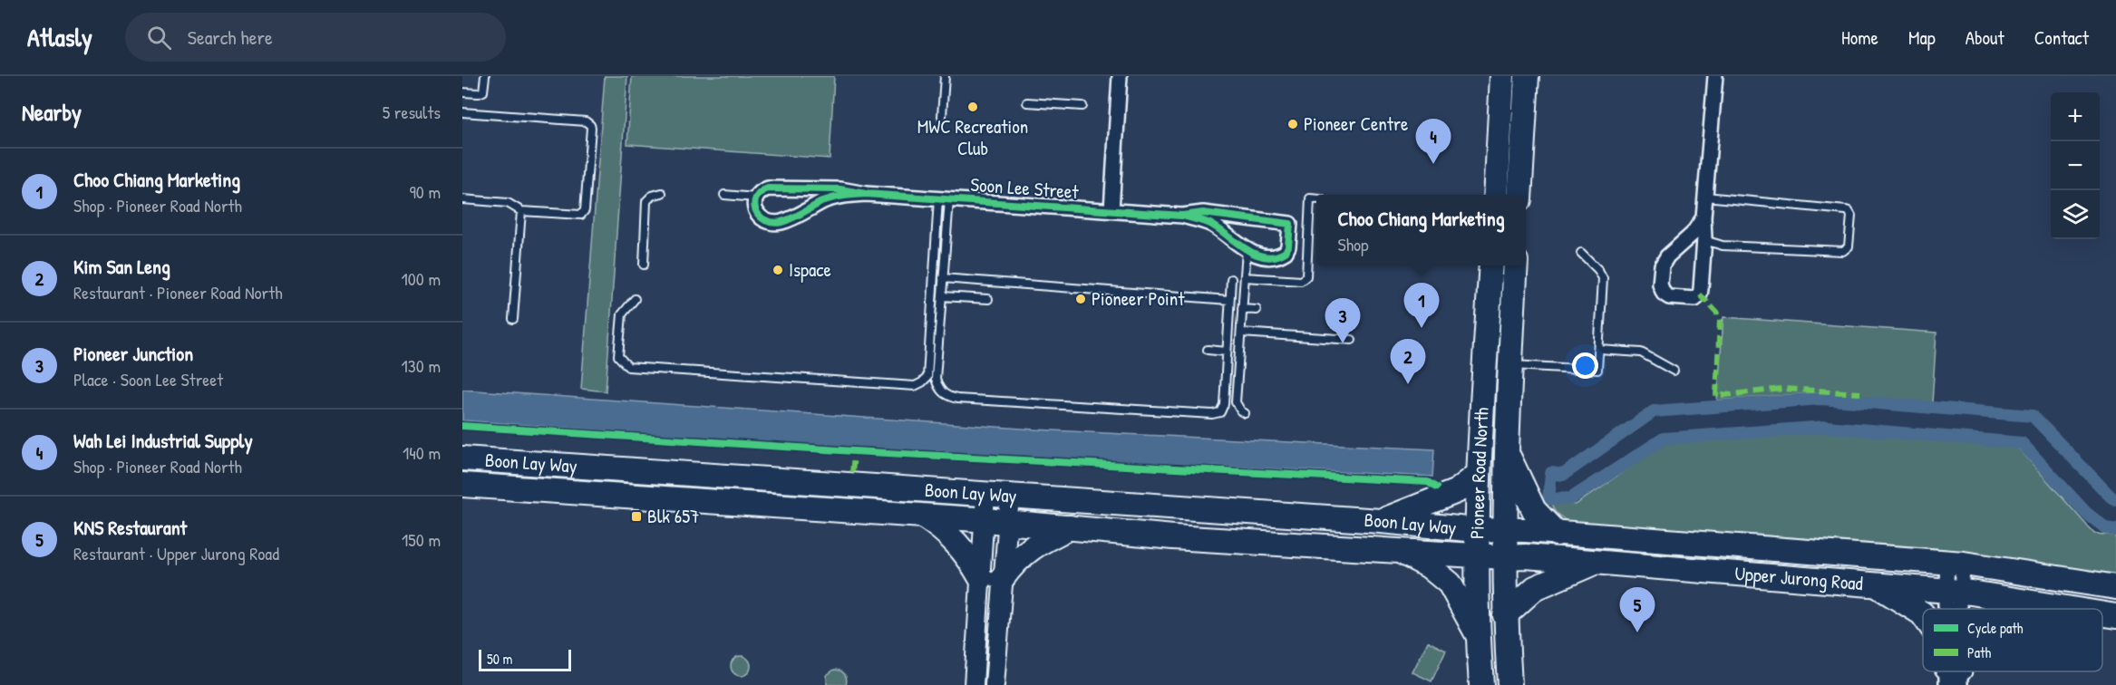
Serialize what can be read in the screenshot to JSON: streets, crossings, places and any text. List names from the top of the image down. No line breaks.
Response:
{"streets":{"main road":["Boon Lay Way","Pioneer Road North","Upper Jurong Road"],"street":["Soon Lee Street"]},"crossings":[["Boon Lay Way","Pioneer Road North"],["Boon Lay Way","Upper Jurong Road"],["Pioneer Road North","Upper Jurong Road"]],"places":{"other":["MWC Recreation Club","Pioneer Centre","Ispace","Pioneer Point"],"transit":["Blk 657"]},"legend":["Cycle path","Path"],"scale_bar":"50 m","page":{"header":"Atlasly","search":"Search here","nav":["Home","Map","About","Contact"],"heading":["Nearby","5 results"],"map_buttons":["+","−"],"pins":["4","1","3","2","5"],"list":[{"mark":"1","name":"Choo Chiang Marketing","note":"Shop · Pioneer Road North","value":"90 m"},{"mark":"2","name":"Kim San Leng","note":"Restaurant · Pioneer Road North","value":"100 m"},{"mark":"3","name":"Pioneer Junction","note":"Place · Soon Lee Street","value":"130 m"},{"mark":"4","name":"Wah Lei Industrial Supply","note":"Shop · Pioneer Road North","value":"140 m"},{"mark":"5","name":"KNS Restaurant","note":"Restaurant · Upper Jurong Road","value":"150 m"}],"popup":["Choo Chiang Marketing","Shop"],"scale":"50 m"}}
